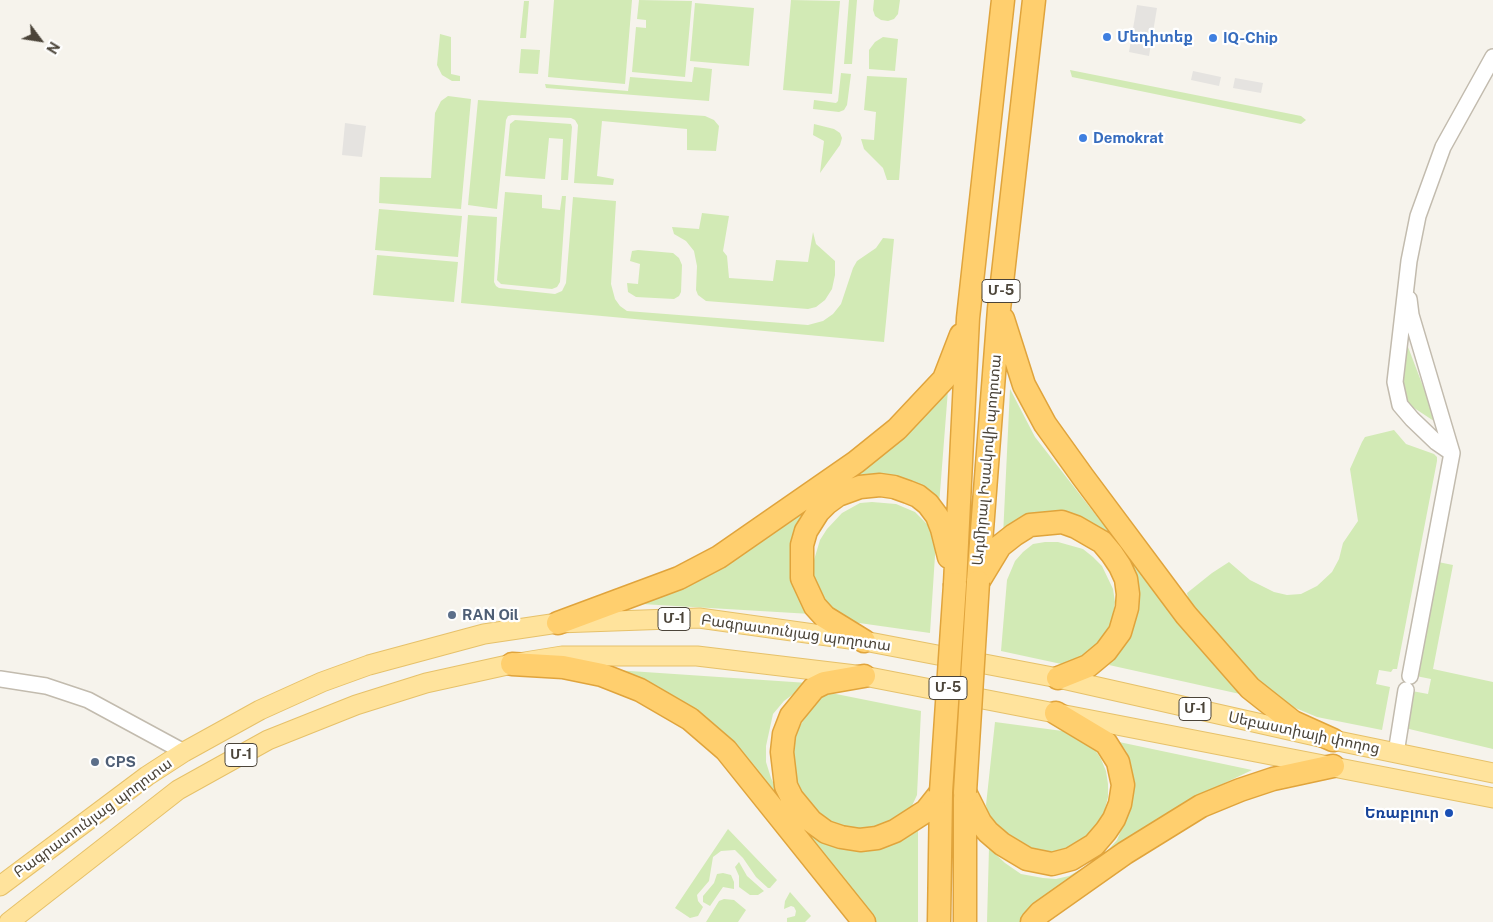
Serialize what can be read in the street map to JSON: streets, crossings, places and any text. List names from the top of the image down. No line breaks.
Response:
{"streets":{"highway":["Մ-5","Ադմիրալ Իսակովի պողոտա"],"main road":["Մ-1","Բագրատունյաց պողոտա","Սեբաստիայի փողոց"]},"crossings":[["Բագրատունյաց պողոտա","Սեբաստիայի փողոց"]],"places":["Մեդիտեք","IQ-Chip","Demokrat","RAN Oil","CPS","Եռաբլուր"],"north":"bottom right"}
